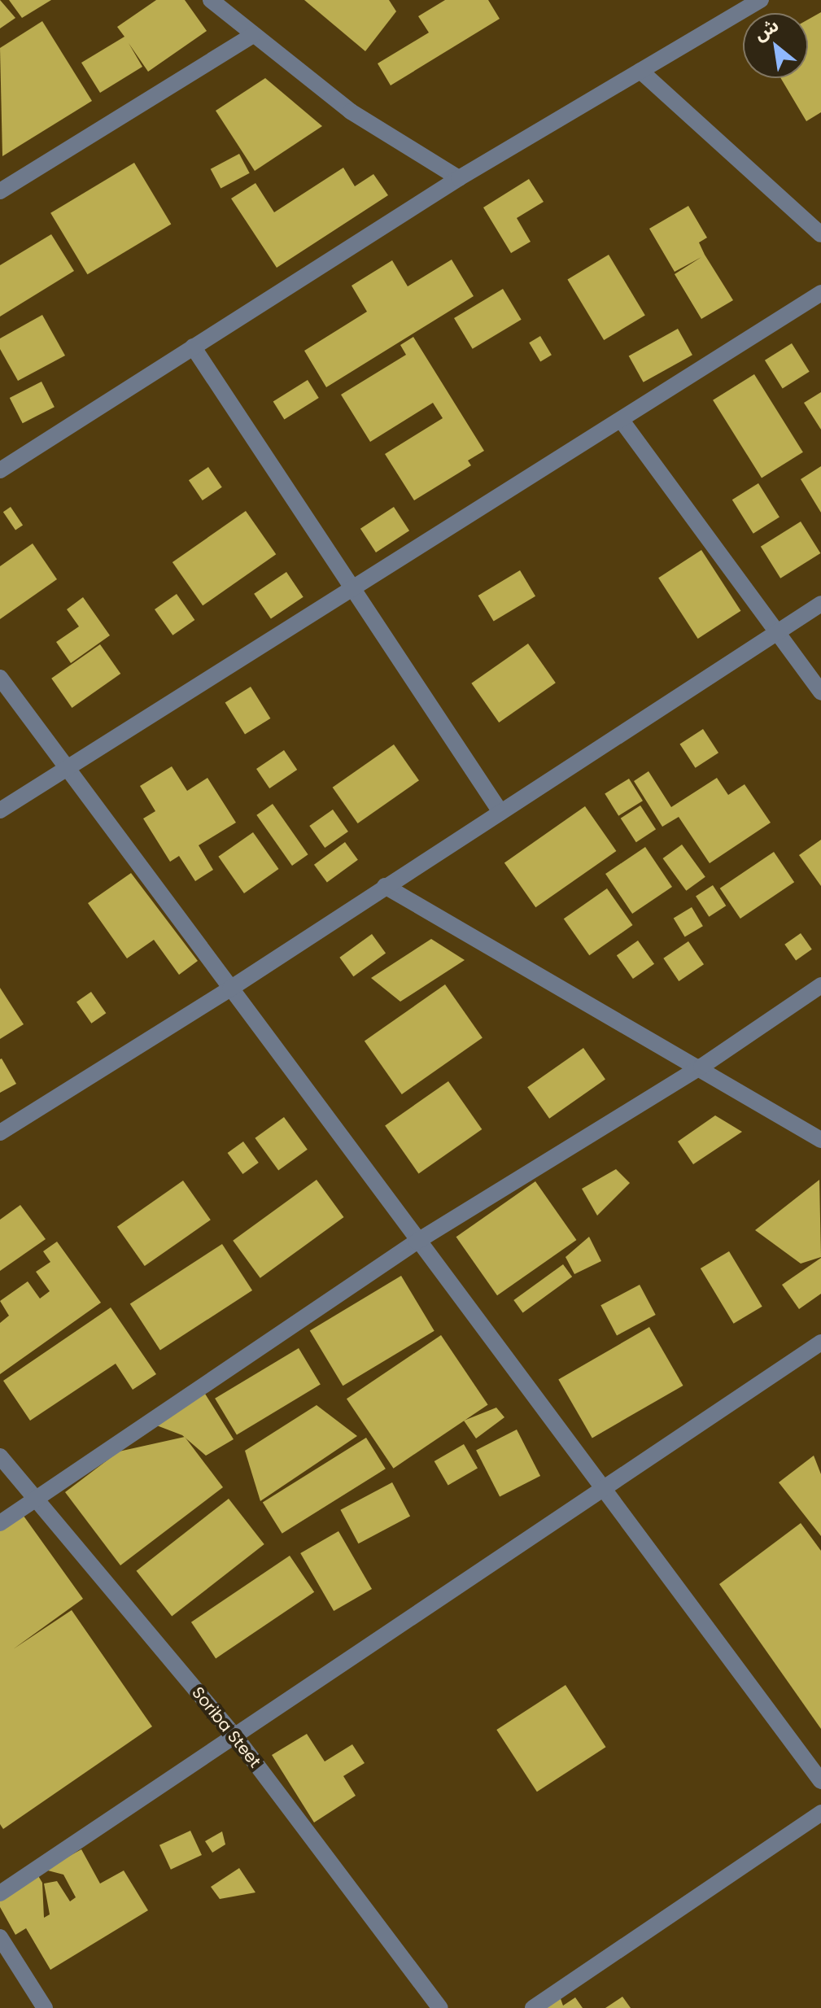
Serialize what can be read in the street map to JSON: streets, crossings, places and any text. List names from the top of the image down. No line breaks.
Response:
{"streets":{"street":["Soriba Steet"]},"north":"top left"}
